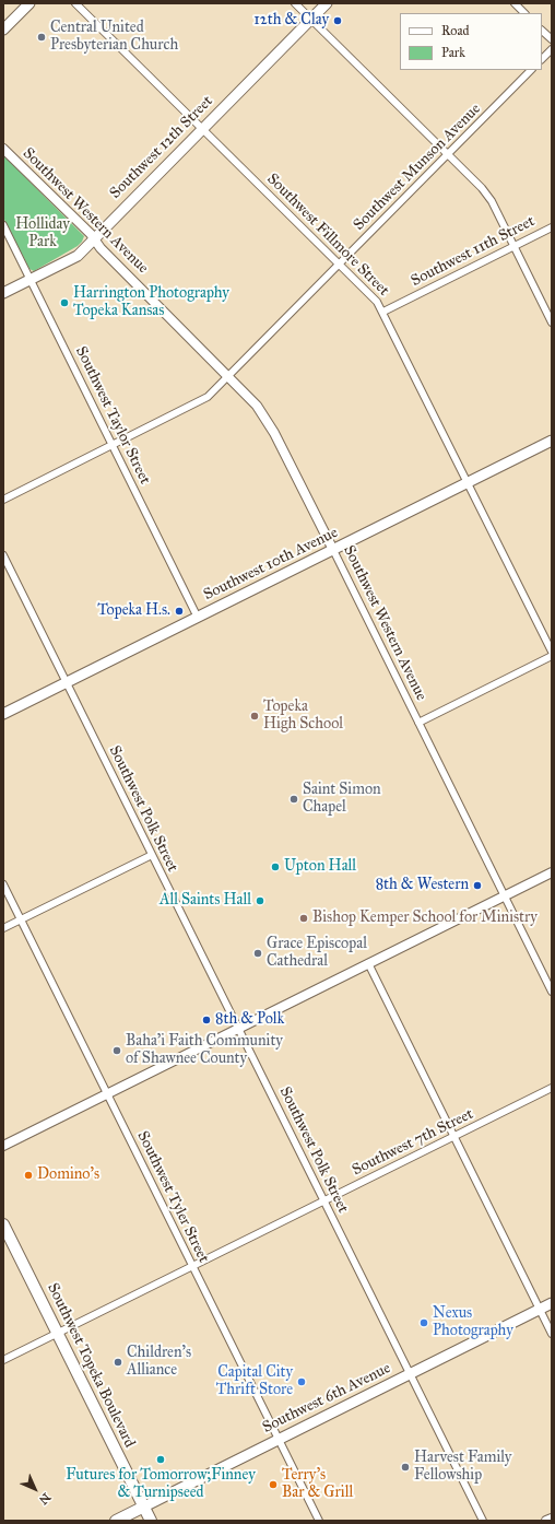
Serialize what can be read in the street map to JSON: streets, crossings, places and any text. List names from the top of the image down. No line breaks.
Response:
{"streets":{"main road":["Southwest 12th Street","Southwest 10th Avenue","Southwest Topeka Boulevard","Southwest 6th Avenue"],"street":["Southwest Munson Avenue","Southwest Western Avenue","Southwest Fillmore Street","Southwest 11th Street","Southwest Taylor Street","Southwest Polk Street","Southwest 7th Street","Southwest Tyler Street"]},"crossings":[["Southwest 12th Street","Southwest Western Avenue"],["Southwest 12th Street","Southwest Fillmore Street"],["Southwest 12th Street","Southwest Taylor Street"],["Southwest Munson Avenue","Southwest Western Avenue"],["Southwest Munson Avenue","Southwest Fillmore Street"],["Southwest Western Avenue","Southwest 10th Avenue"],["Southwest Fillmore Street","Southwest 11th Street"],["Southwest Fillmore Street","Southwest 10th Avenue"],["Southwest Taylor Street","Southwest 10th Avenue"],["Southwest 10th Avenue","Southwest Polk Street"],["Southwest Polk Street","Southwest 7th Street"],["Southwest Polk Street","Southwest 6th Avenue"],["Southwest 7th Street","Southwest Tyler Street"],["Southwest 7th Street","Southwest Topeka Boulevard"],["Southwest Tyler Street","Southwest 6th Avenue"],["Southwest Topeka Boulevard","Southwest 6th Avenue"]],"parks":["Holliday Park"],"places":["12th & Clay","Central United Presbyterian Church","Harrington Photography Topeka Kansas","Topeka H.s.","Topeka High School","Saint Simon Chapel","Upton Hall","8th & Western","All Saints Hall","Bishop Kemper School for Ministry","Grace Episcopal Cathedral","8th & Polk","Baha'i Faith Community of Shawnee County","Domino's","Nexus Photography","Children’s Alliance","Capital City Thrift Store","Futures for Tomorrow;Finney & Turnipseed","Harvest Family Fellowship","Terry's Bar & Grill"],"legend":["Road","Park"],"north":"bottom right"}
